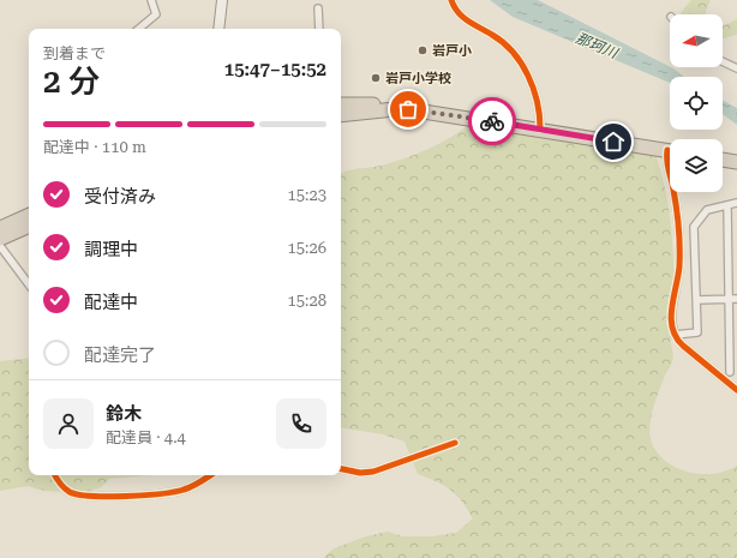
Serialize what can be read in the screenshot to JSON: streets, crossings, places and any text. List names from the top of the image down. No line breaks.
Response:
{"water":["那珂川"],"places":["岩戸小","岩戸小学校"],"north":"left","page":{"heading":["2 分","到着まで","15:47–15:52"],"panel":["鈴木","配達員 · 4.4"],"bar":"配達中 · 110 m","list":[["受付済み","15:23"],["調理中","15:26"],["配達中","15:28"],"配達完了"]}}
